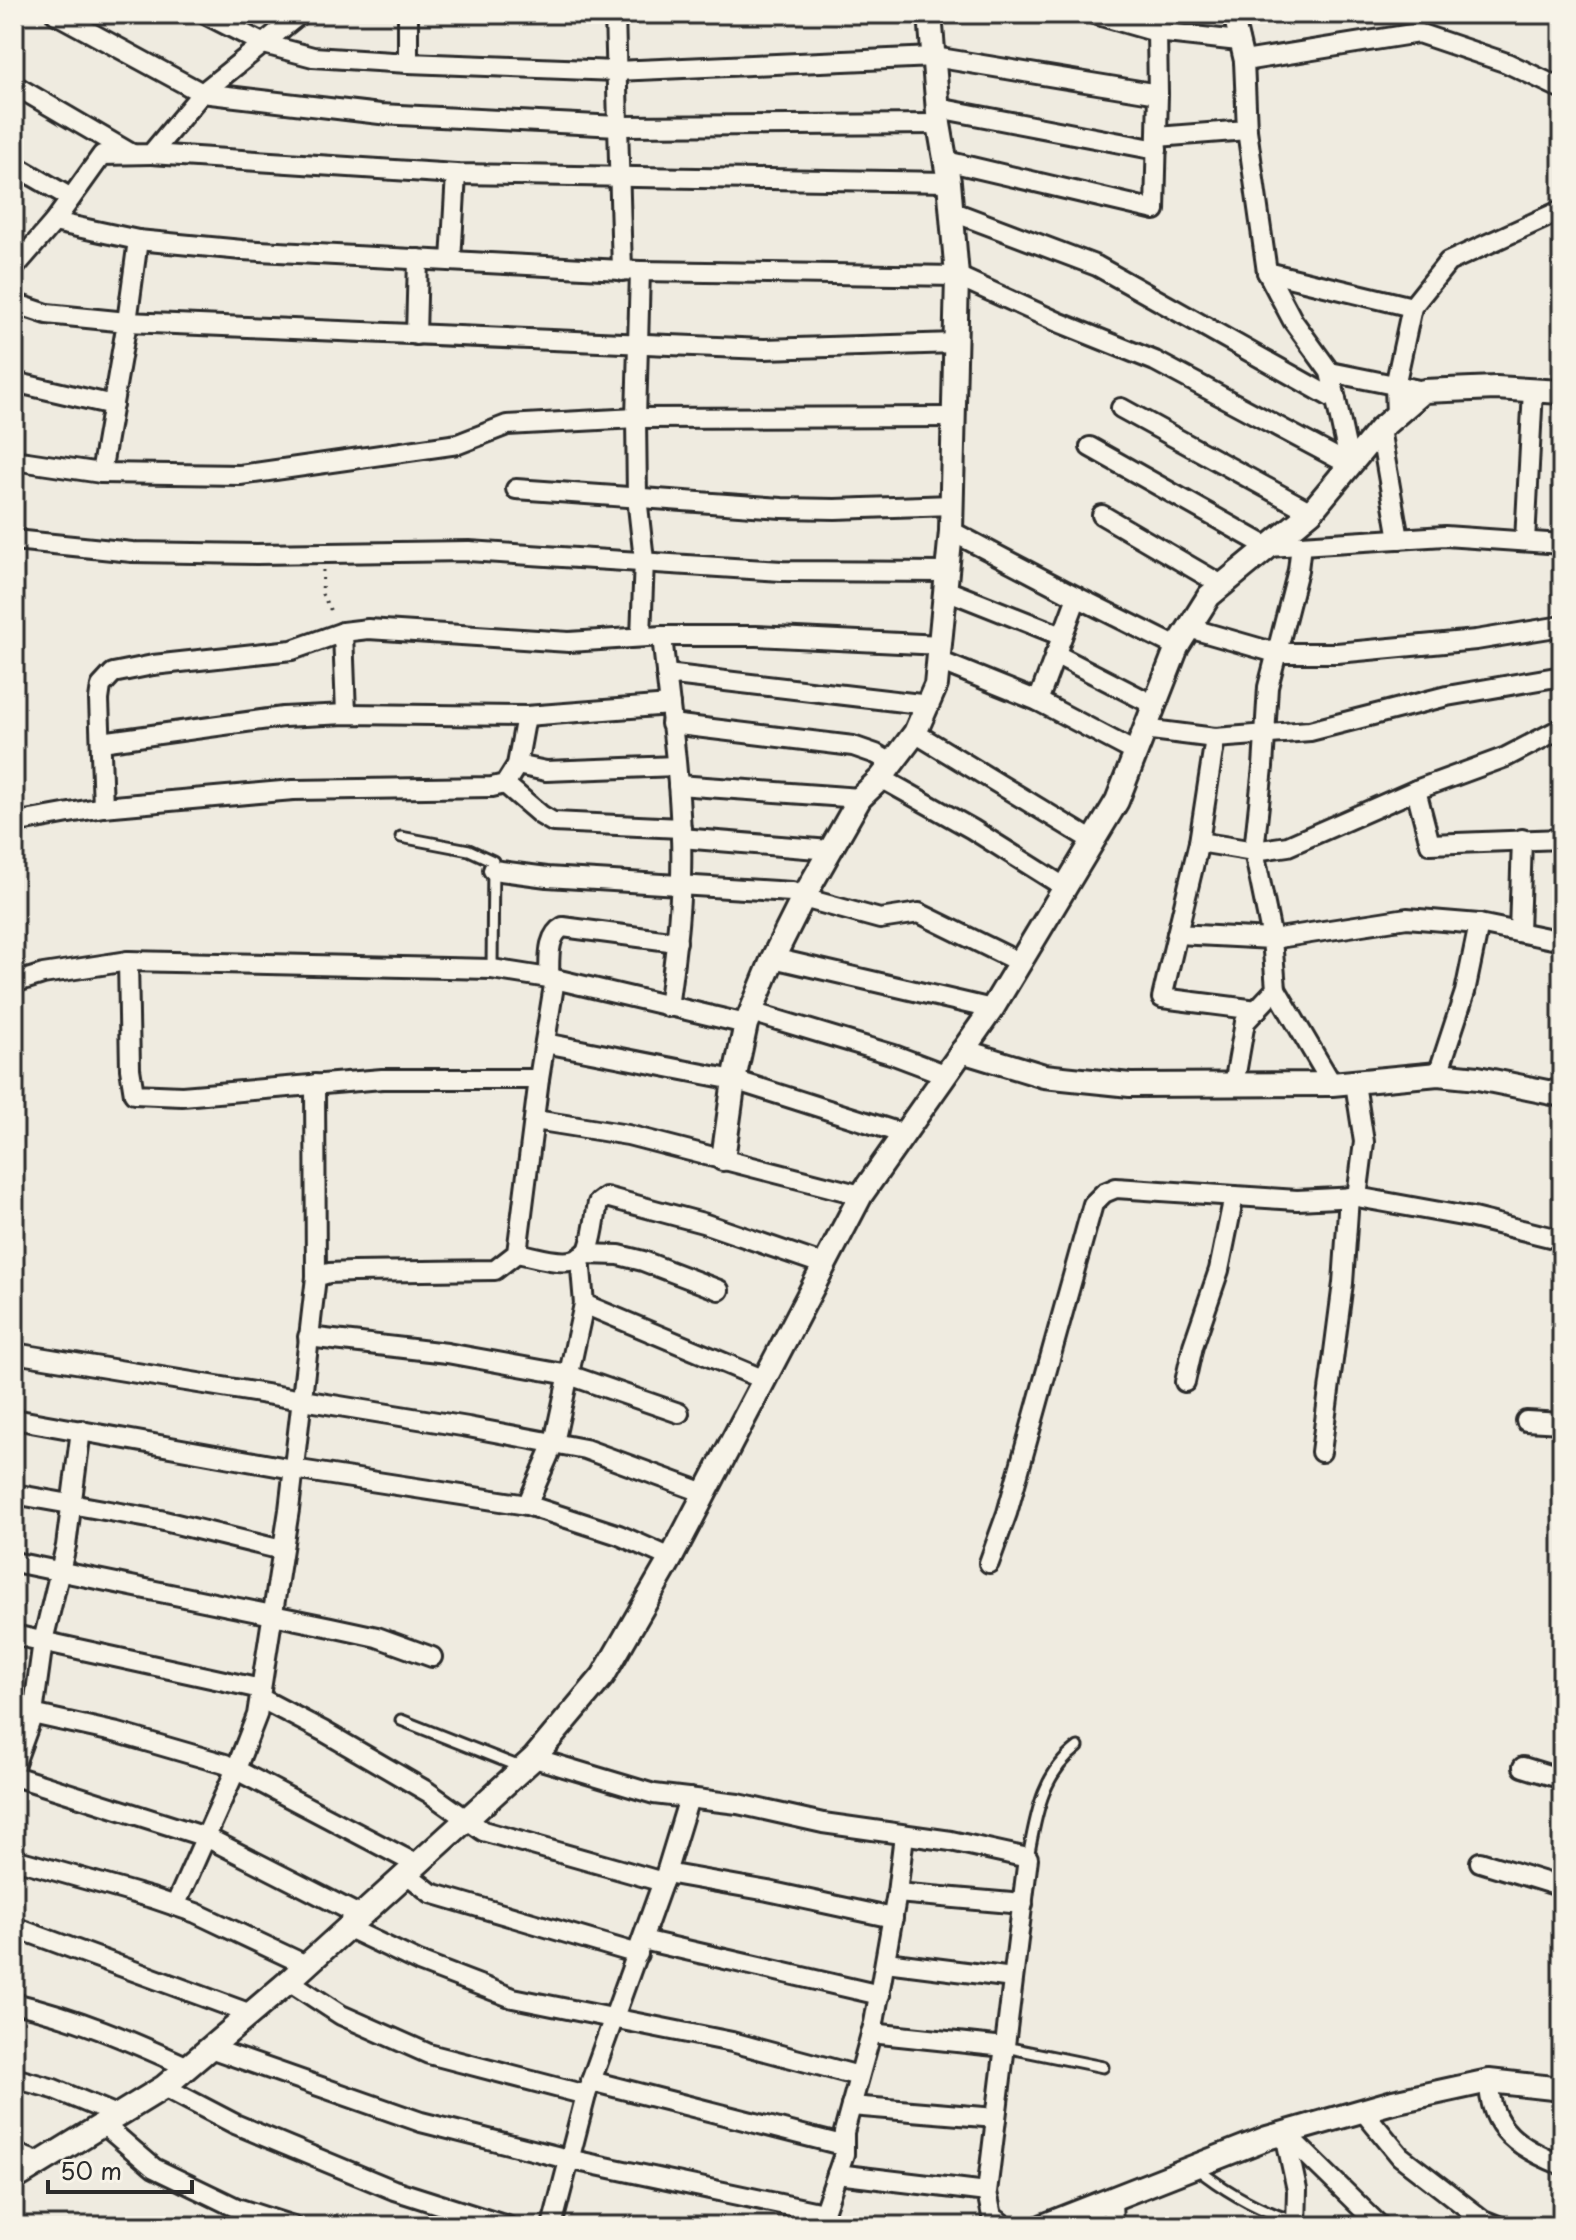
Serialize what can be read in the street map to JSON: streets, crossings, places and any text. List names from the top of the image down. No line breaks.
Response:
{"scale_bar":"50 m"}
